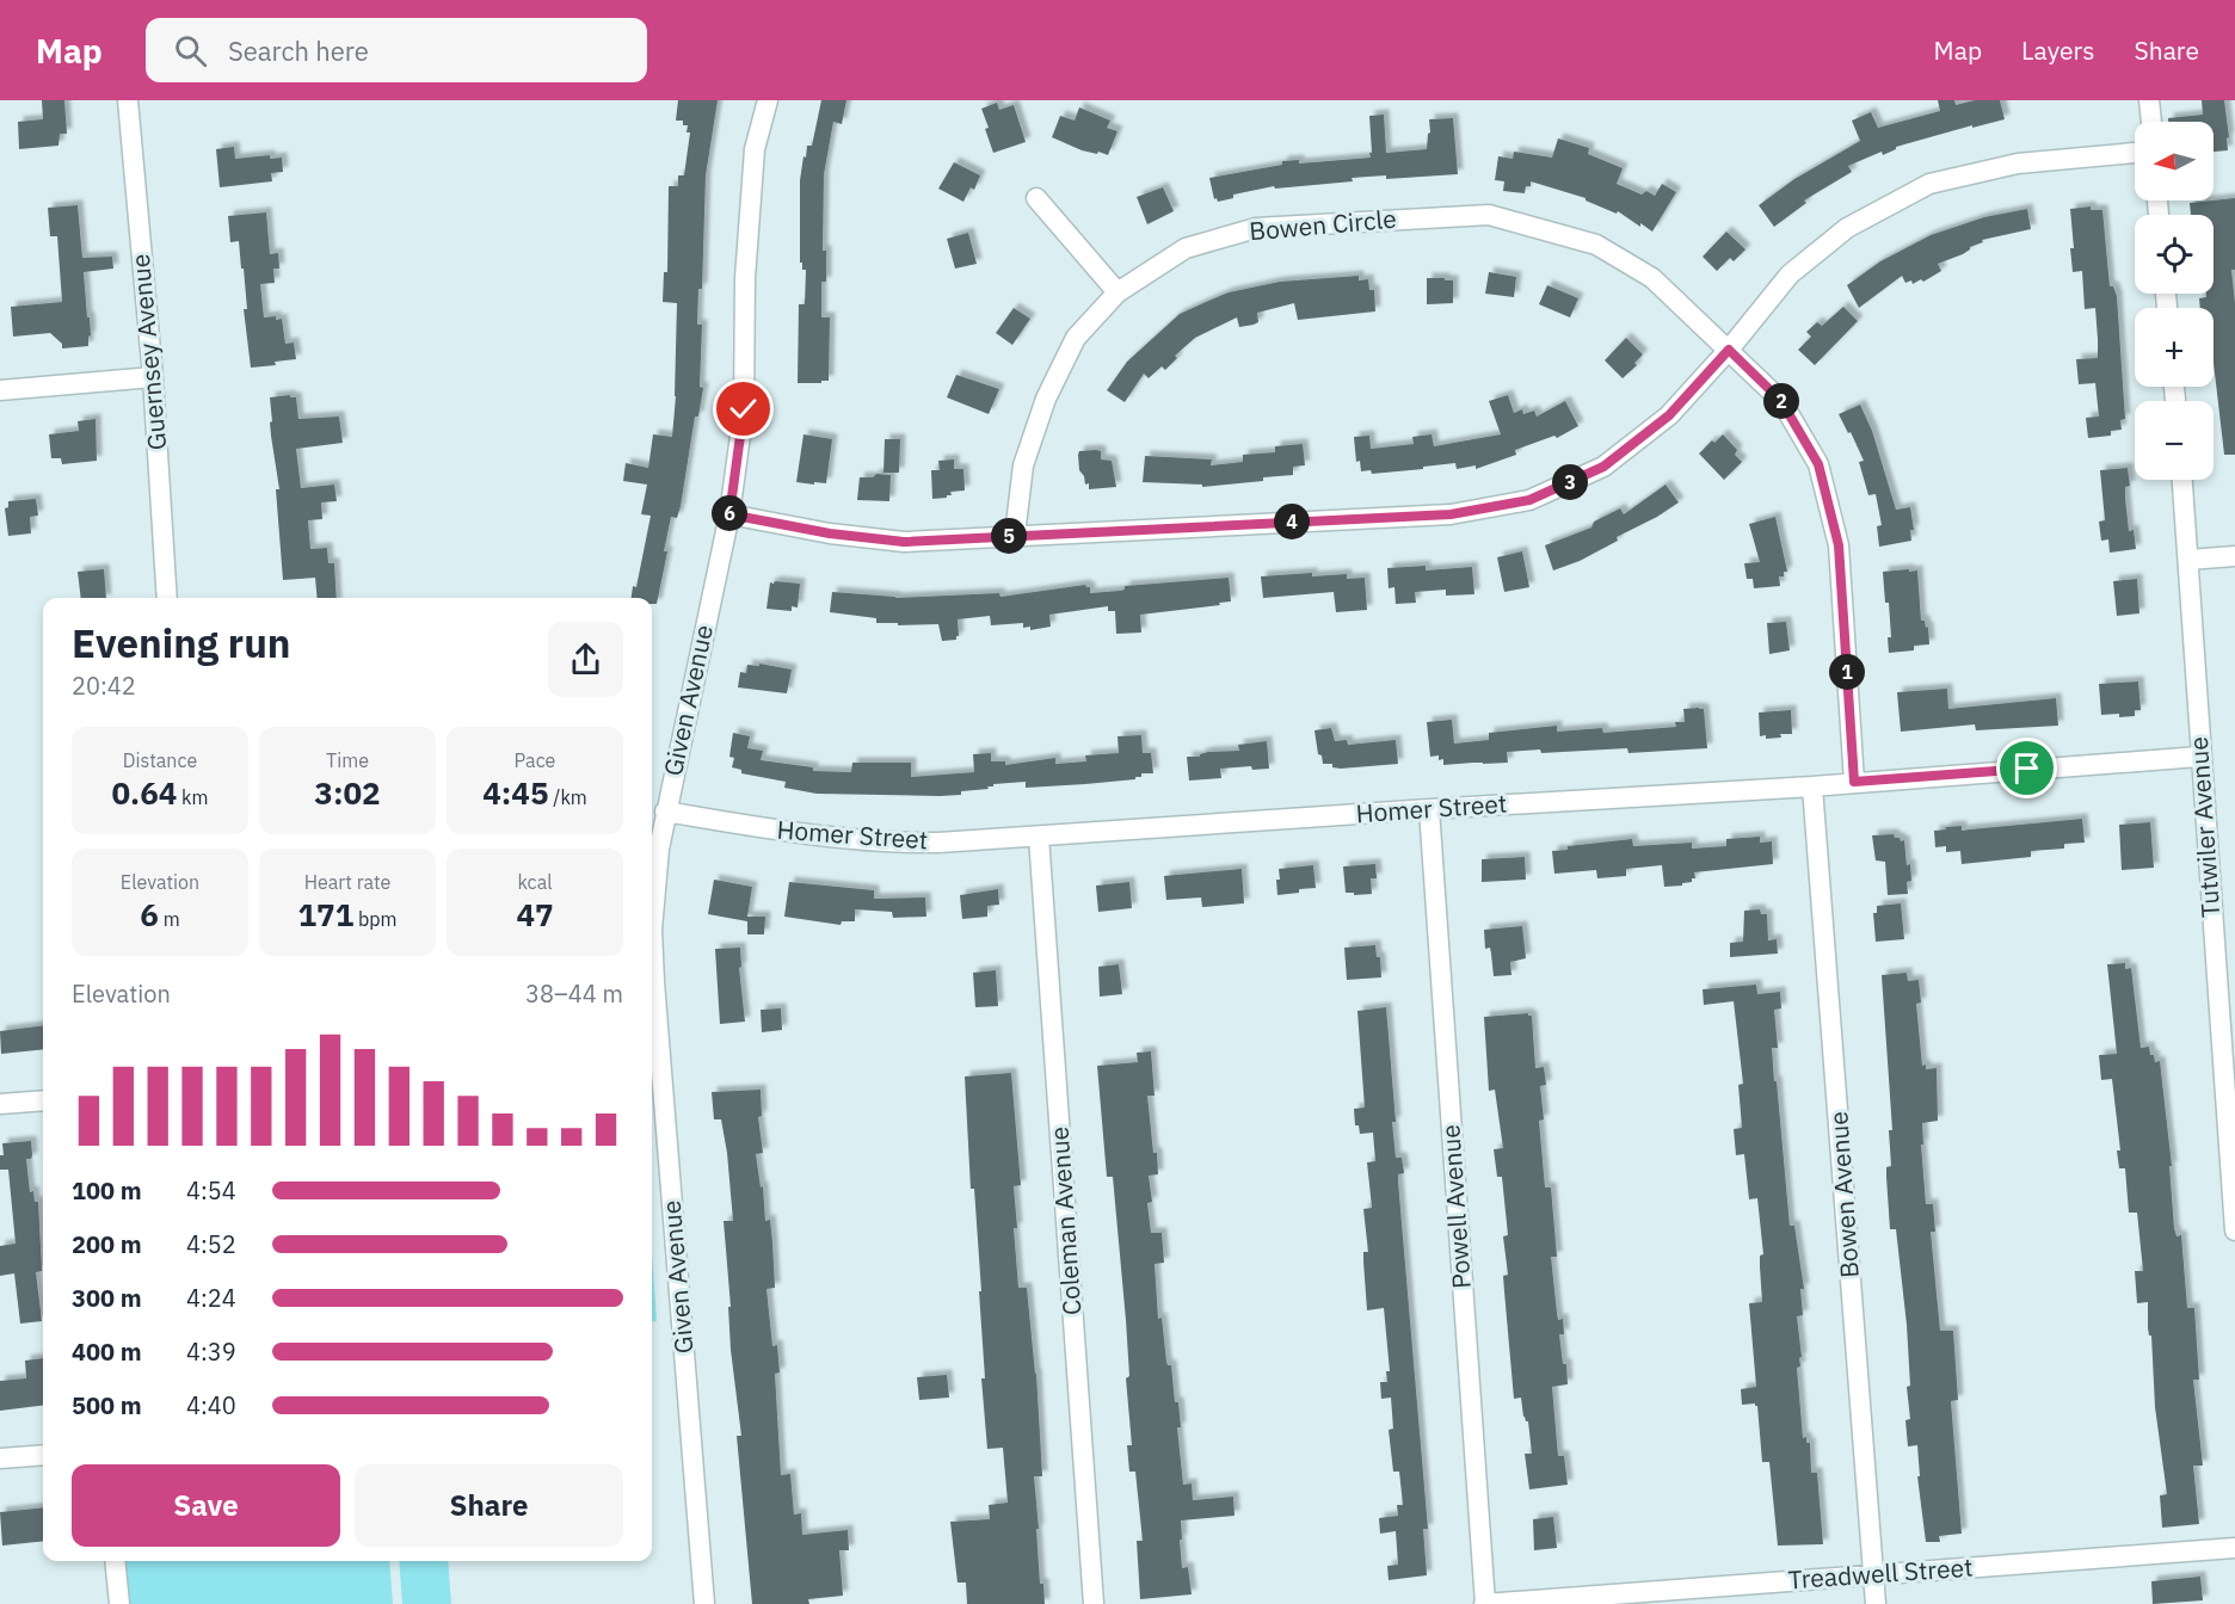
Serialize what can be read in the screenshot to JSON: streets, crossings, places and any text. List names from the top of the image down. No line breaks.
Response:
{"streets":{"street":["Bowen Circle","Guernsey Avenue","Given Avenue","Homer Street","Tutwiler Avenue","Bowen Avenue","Powell Avenue","Coleman Avenue","Treadwell Street"]},"crossings":[["Given Avenue","Homer Street"],["Homer Street","Tutwiler Avenue"],["Homer Street","Bowen Avenue"],["Homer Street","Powell Avenue"],["Homer Street","Coleman Avenue"],["Bowen Avenue","Treadwell Street"],["Powell Avenue","Treadwell Street"]],"north":"left","page":{"header":"Map","search":"Search here","nav":["Map","Layers","Share"],"map_buttons":["+","−"],"pins":["2","3","6","4","5","1"],"heading":["Evening run","20:42"],"stats":[["Distance","0.64 km"],["Time","3:02"],["Pace","4:45 /km"],["Elevation","6 m"],["Heart rate","171 bpm"],["kcal","47"]],"chart":["Elevation","38–44 m"],"list":[{"name":"100 m","note":"4:54"},{"name":"200 m","note":"4:52"},{"name":"300 m","note":"4:24"},{"name":"400 m","note":"4:39"},{"name":"500 m","note":"4:40"}],"buttons":["Save","Share"]}}
